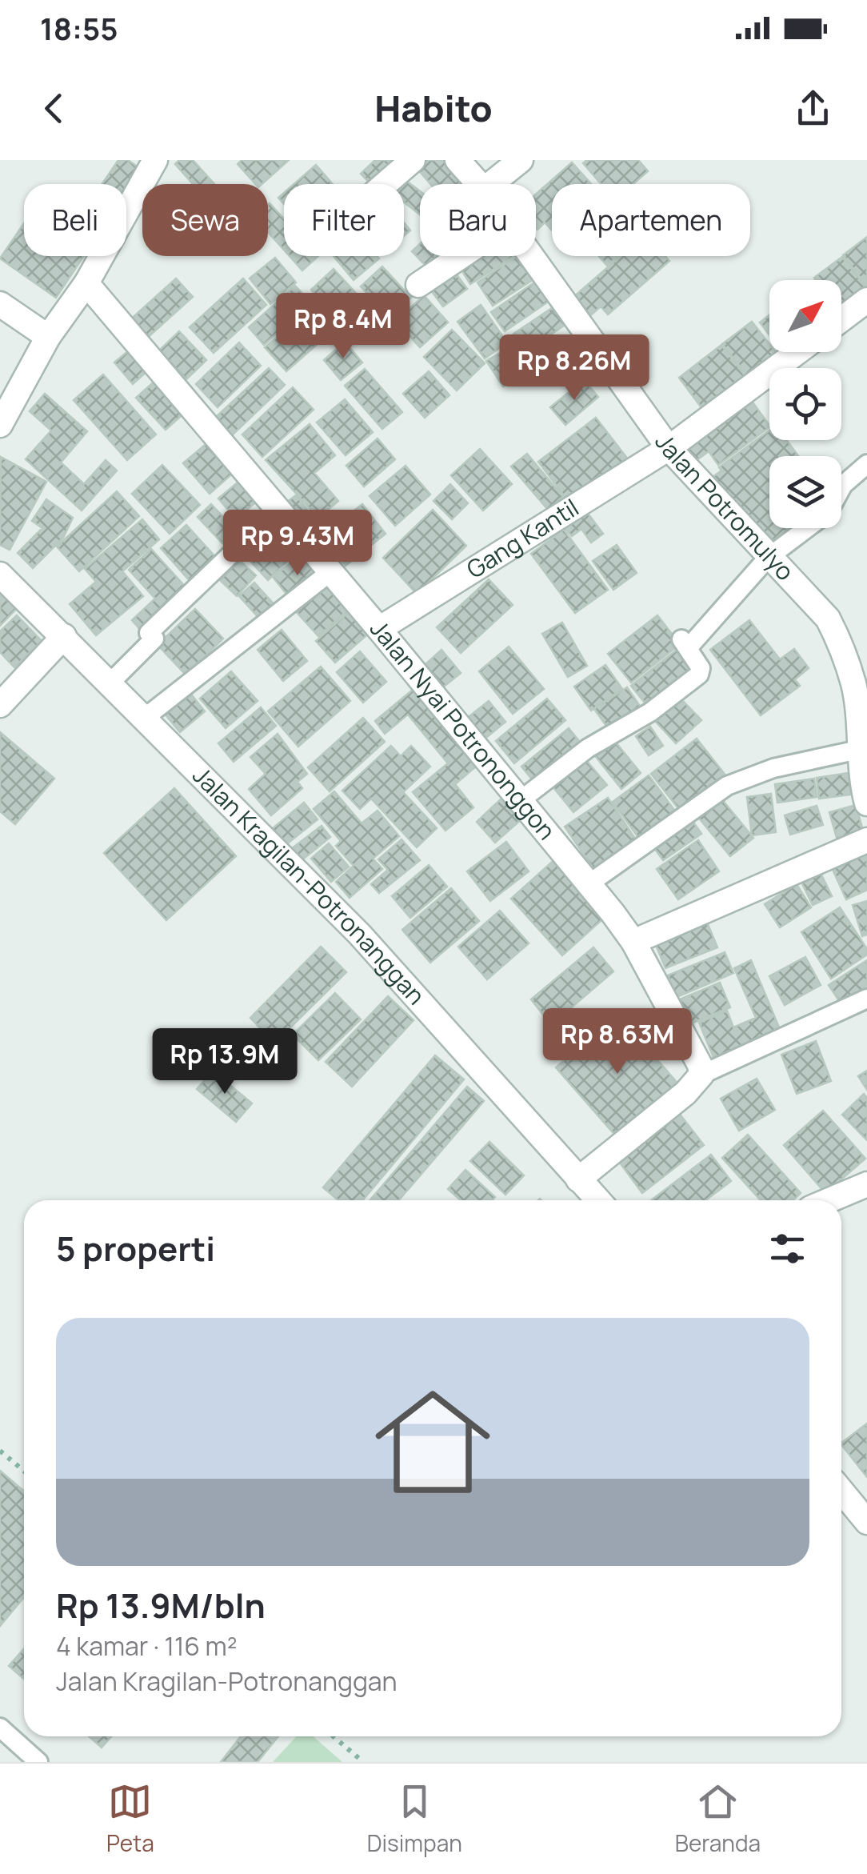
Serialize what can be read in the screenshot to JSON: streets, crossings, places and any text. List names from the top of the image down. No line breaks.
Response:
{"streets":{"street":["Jalan Potromulyo","Gang Kantil","Jalan Nyai Potrononggon","Jalan Kragilan-Potronanggan"]},"crossings":[["Jalan Potromulyo","Gang Kantil"],["Gang Kantil","Jalan Nyai Potrononggon"]],"north":"top right","page":{"status":"18:55","header":"Habito","chip":["Beli","Sewa","Filter","Baru","Apartemen"],"price":["Rp 8.4M","Rp 8.26M","Rp 9.43M","Rp 8.63M","Rp 13.9M"],"heading":"5 properti","list":[{"name":"Rp 13.9M/bln","note":"4 kamar · 116 m² · Jalan Kragilan-Potronanggan"}],"tabs":["Peta","Disimpan","Beranda"]}}
